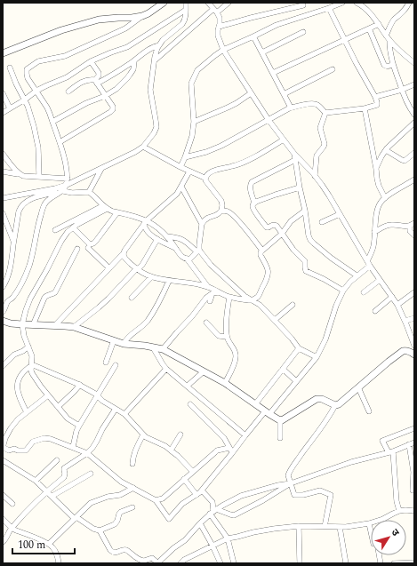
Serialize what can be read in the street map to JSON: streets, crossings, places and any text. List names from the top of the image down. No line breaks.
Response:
{"scale_bar":"100 m","north":"top right"}
